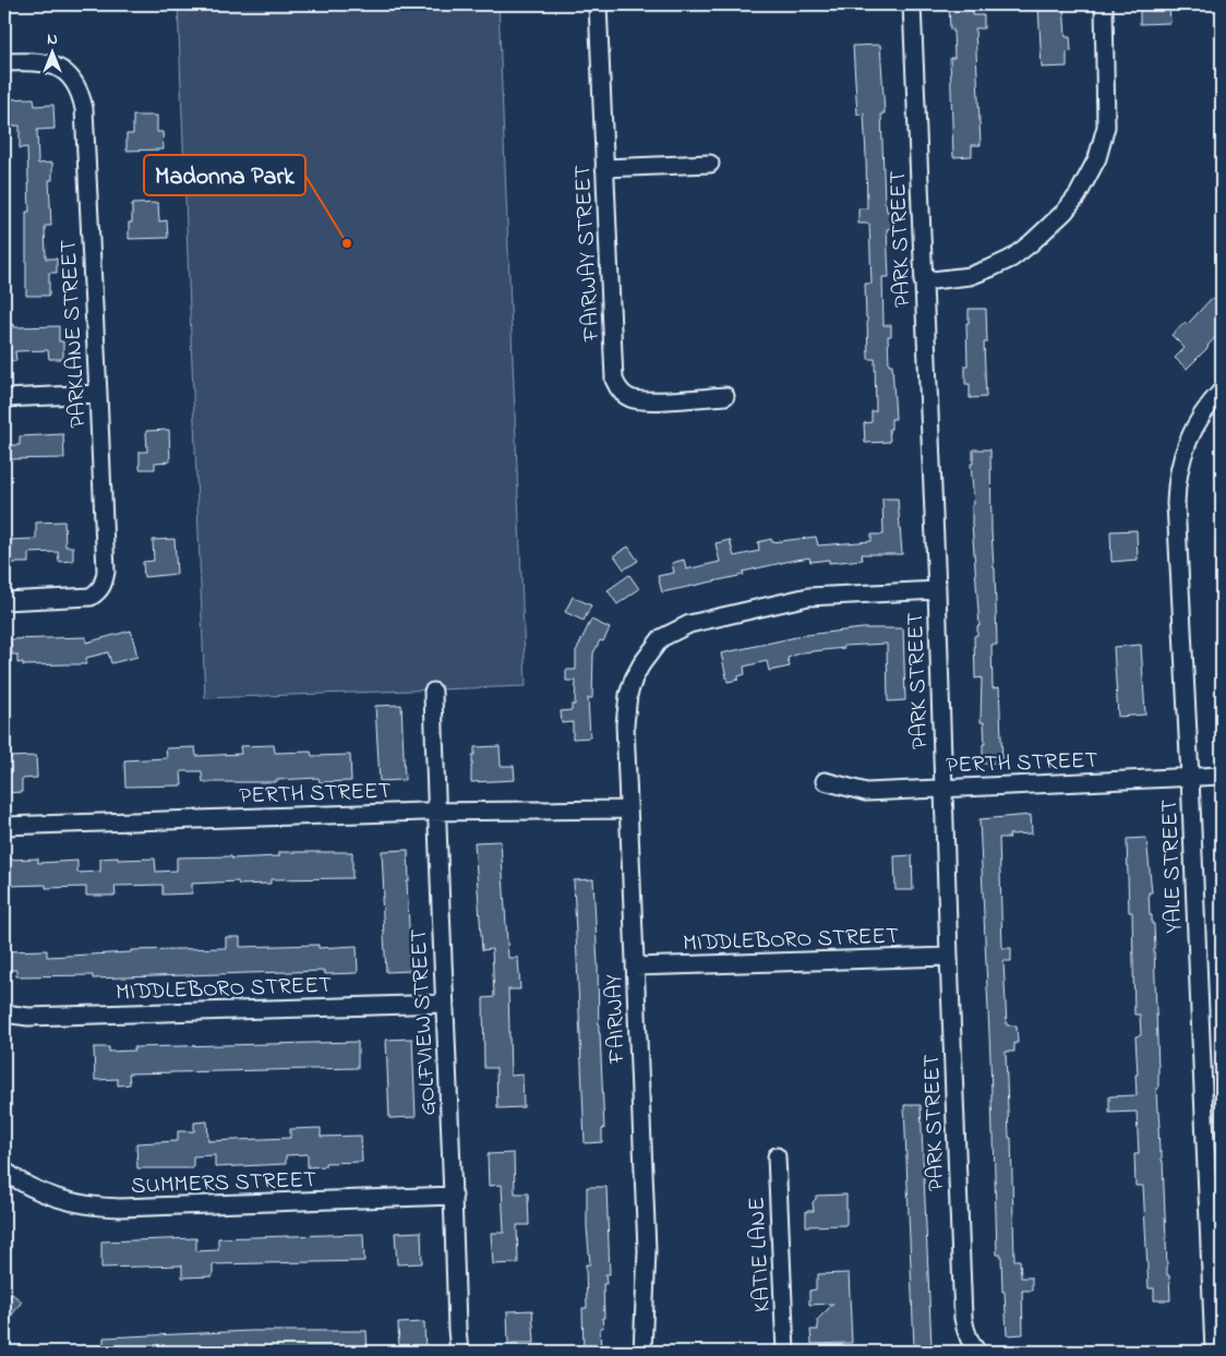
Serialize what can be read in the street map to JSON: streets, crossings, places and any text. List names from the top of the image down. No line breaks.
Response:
{"streets":{"street":["PARK STREET","FAIRWAY STREET","PARKLANE STREET","PERTH STREET","YALE STREET","MIDDLEBORO STREET","FAIRWAY","GOLFVIEW STREET","SUMMERS STREET","KATIE LANE"]},"crossings":[["PARK STREET","PERTH STREET"],["PARK STREET","MIDDLEBORO STREET"],["PARK STREET","FAIRWAY"],["PERTH STREET","YALE STREET"],["PERTH STREET","FAIRWAY"],["PERTH STREET","GOLFVIEW STREET"],["MIDDLEBORO STREET","FAIRWAY"],["MIDDLEBORO STREET","GOLFVIEW STREET"],["GOLFVIEW STREET","SUMMERS STREET"]],"places":["Madonna Park"],"north":"top"}
